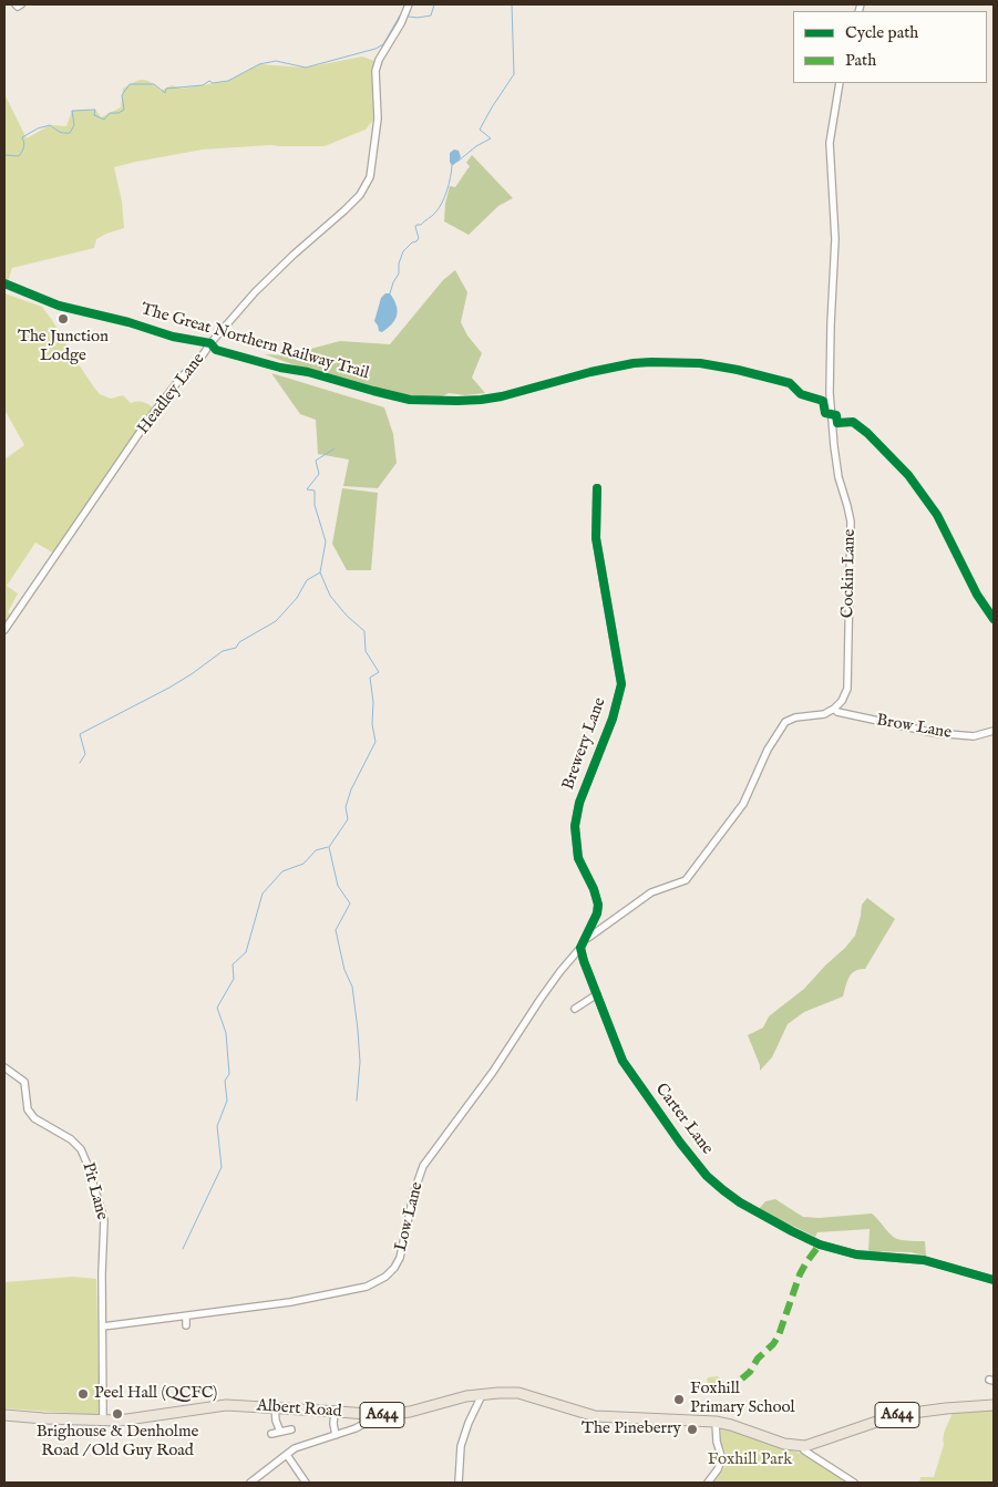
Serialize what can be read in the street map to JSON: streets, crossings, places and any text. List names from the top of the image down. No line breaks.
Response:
{"streets":{"main road":["Albert Road","A644"],"street":["Headley Lane","Cockin Lane","Brow Lane","Brewery Lane","Carter Lane","Pit Lane","Low Lane"],"cycle path":["The Great Northern Railway Trail"]},"crossings":[["Cockin Lane","Brow Lane"],["Carter Lane","Low Lane"],["Pit Lane","Low Lane"],["Pit Lane","Albert Road"],["Albert Road","A644"]],"parks":["Foxhill Park"],"places":["The Junction Lodge","Peel Hall (QCFC)","Foxhill Primary School","Brighouse & Denholme Road / Old Guy Road","The Pineberry"],"legend":["Cycle path","Path"]}
